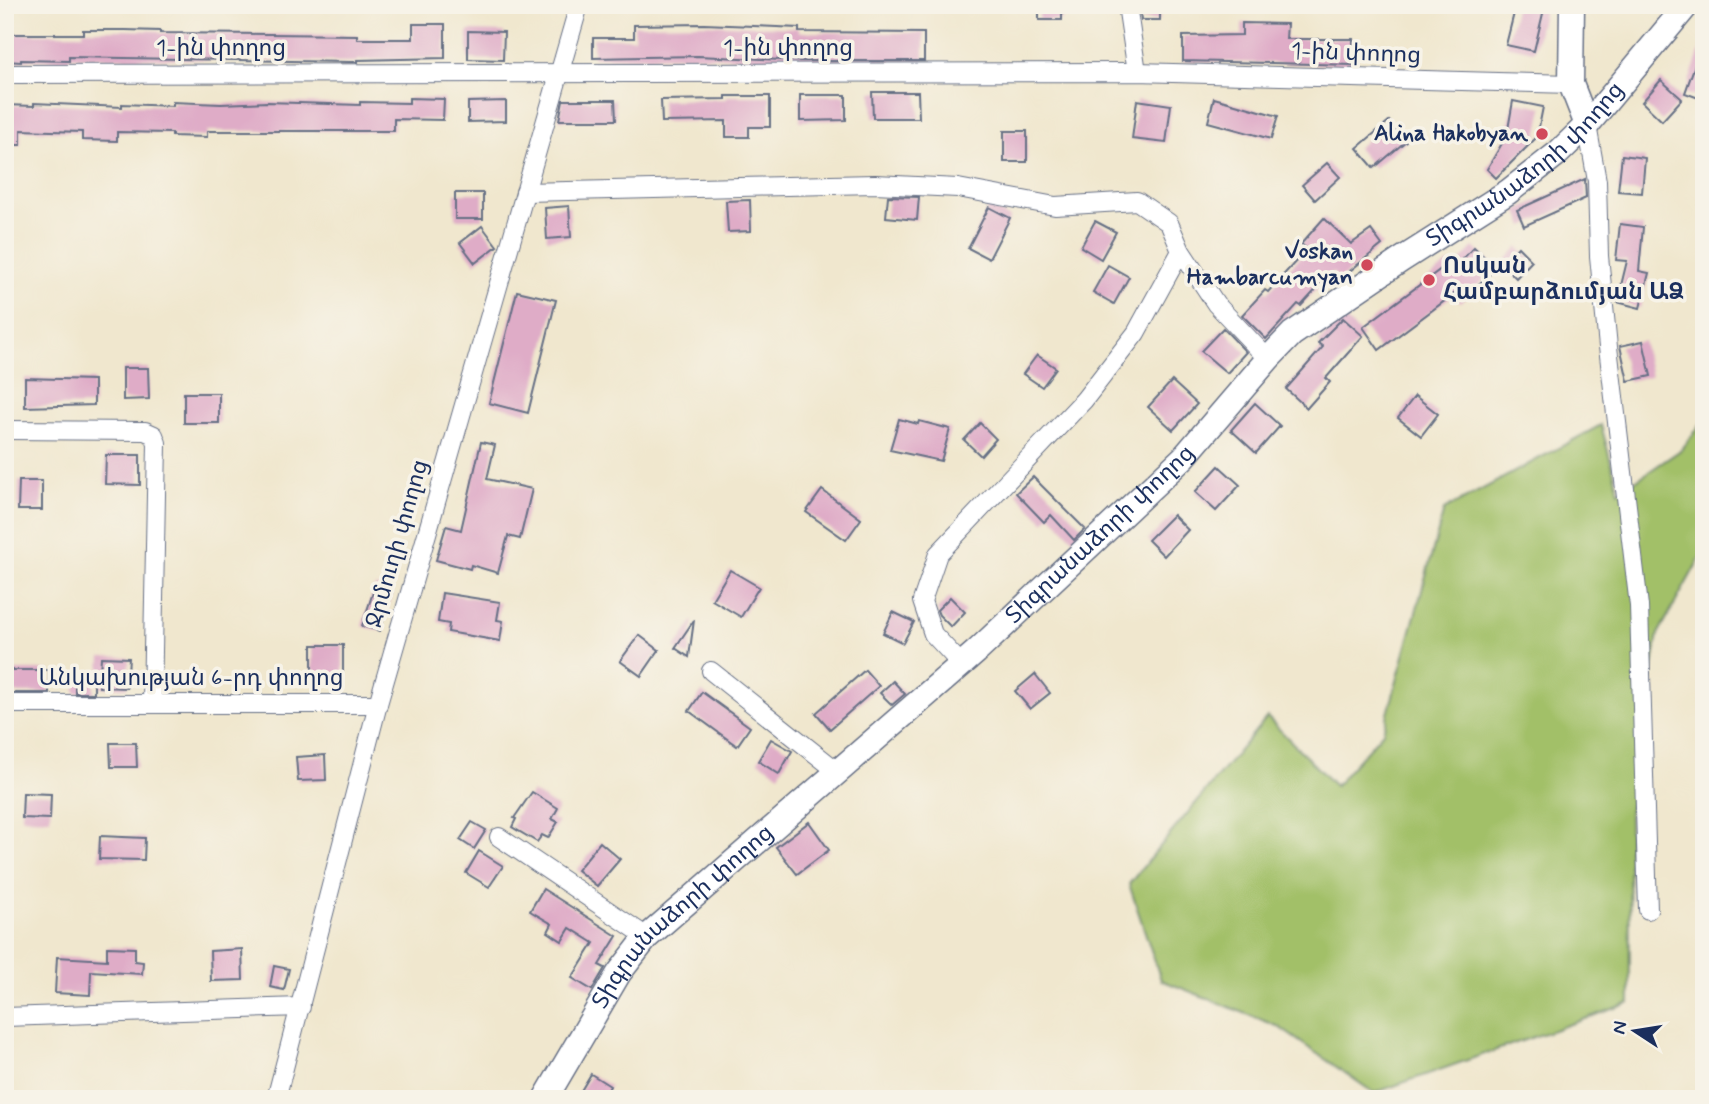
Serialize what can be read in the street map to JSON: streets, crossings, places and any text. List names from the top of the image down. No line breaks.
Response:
{"streets":{"main road":["Տիգրանաձորի փողոց"],"street":["1-ին փողոց","Ջրմուղի փողոց","Անկախության 6-րդ փողոց"]},"crossings":[["1-ին փողոց","Ջրմուղի փողոց"],["Ջրմուղի փողոց","Անկախության 6-րդ փողոց"]],"places":["Alina Hakobyan","Voskan Hambarcumyan","Ոսկան Համբարձումյան ԱՁ"],"north":"left"}
